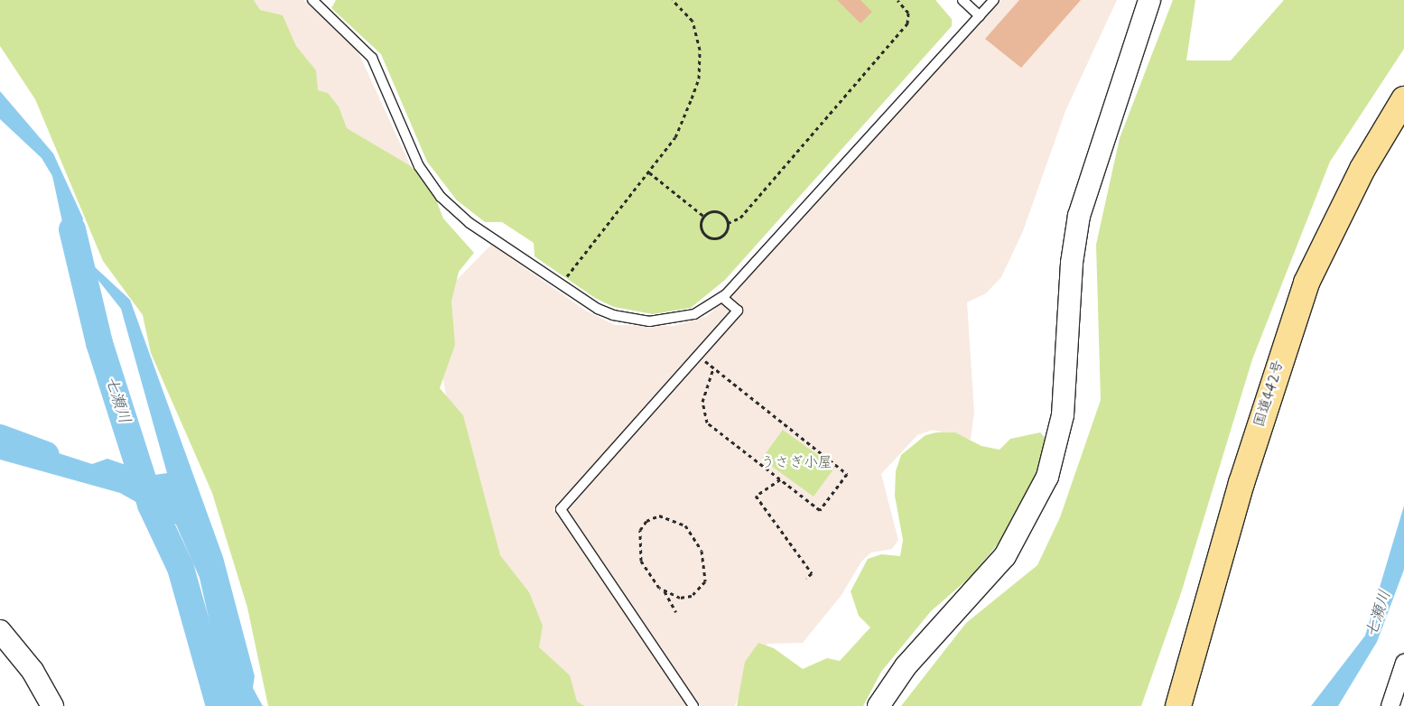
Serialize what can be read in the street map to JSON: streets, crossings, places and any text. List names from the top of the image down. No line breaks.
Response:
{"streets":{"highway":["国道442号"]},"water":["七瀬川"],"parks":["うさぎ小屋"]}
